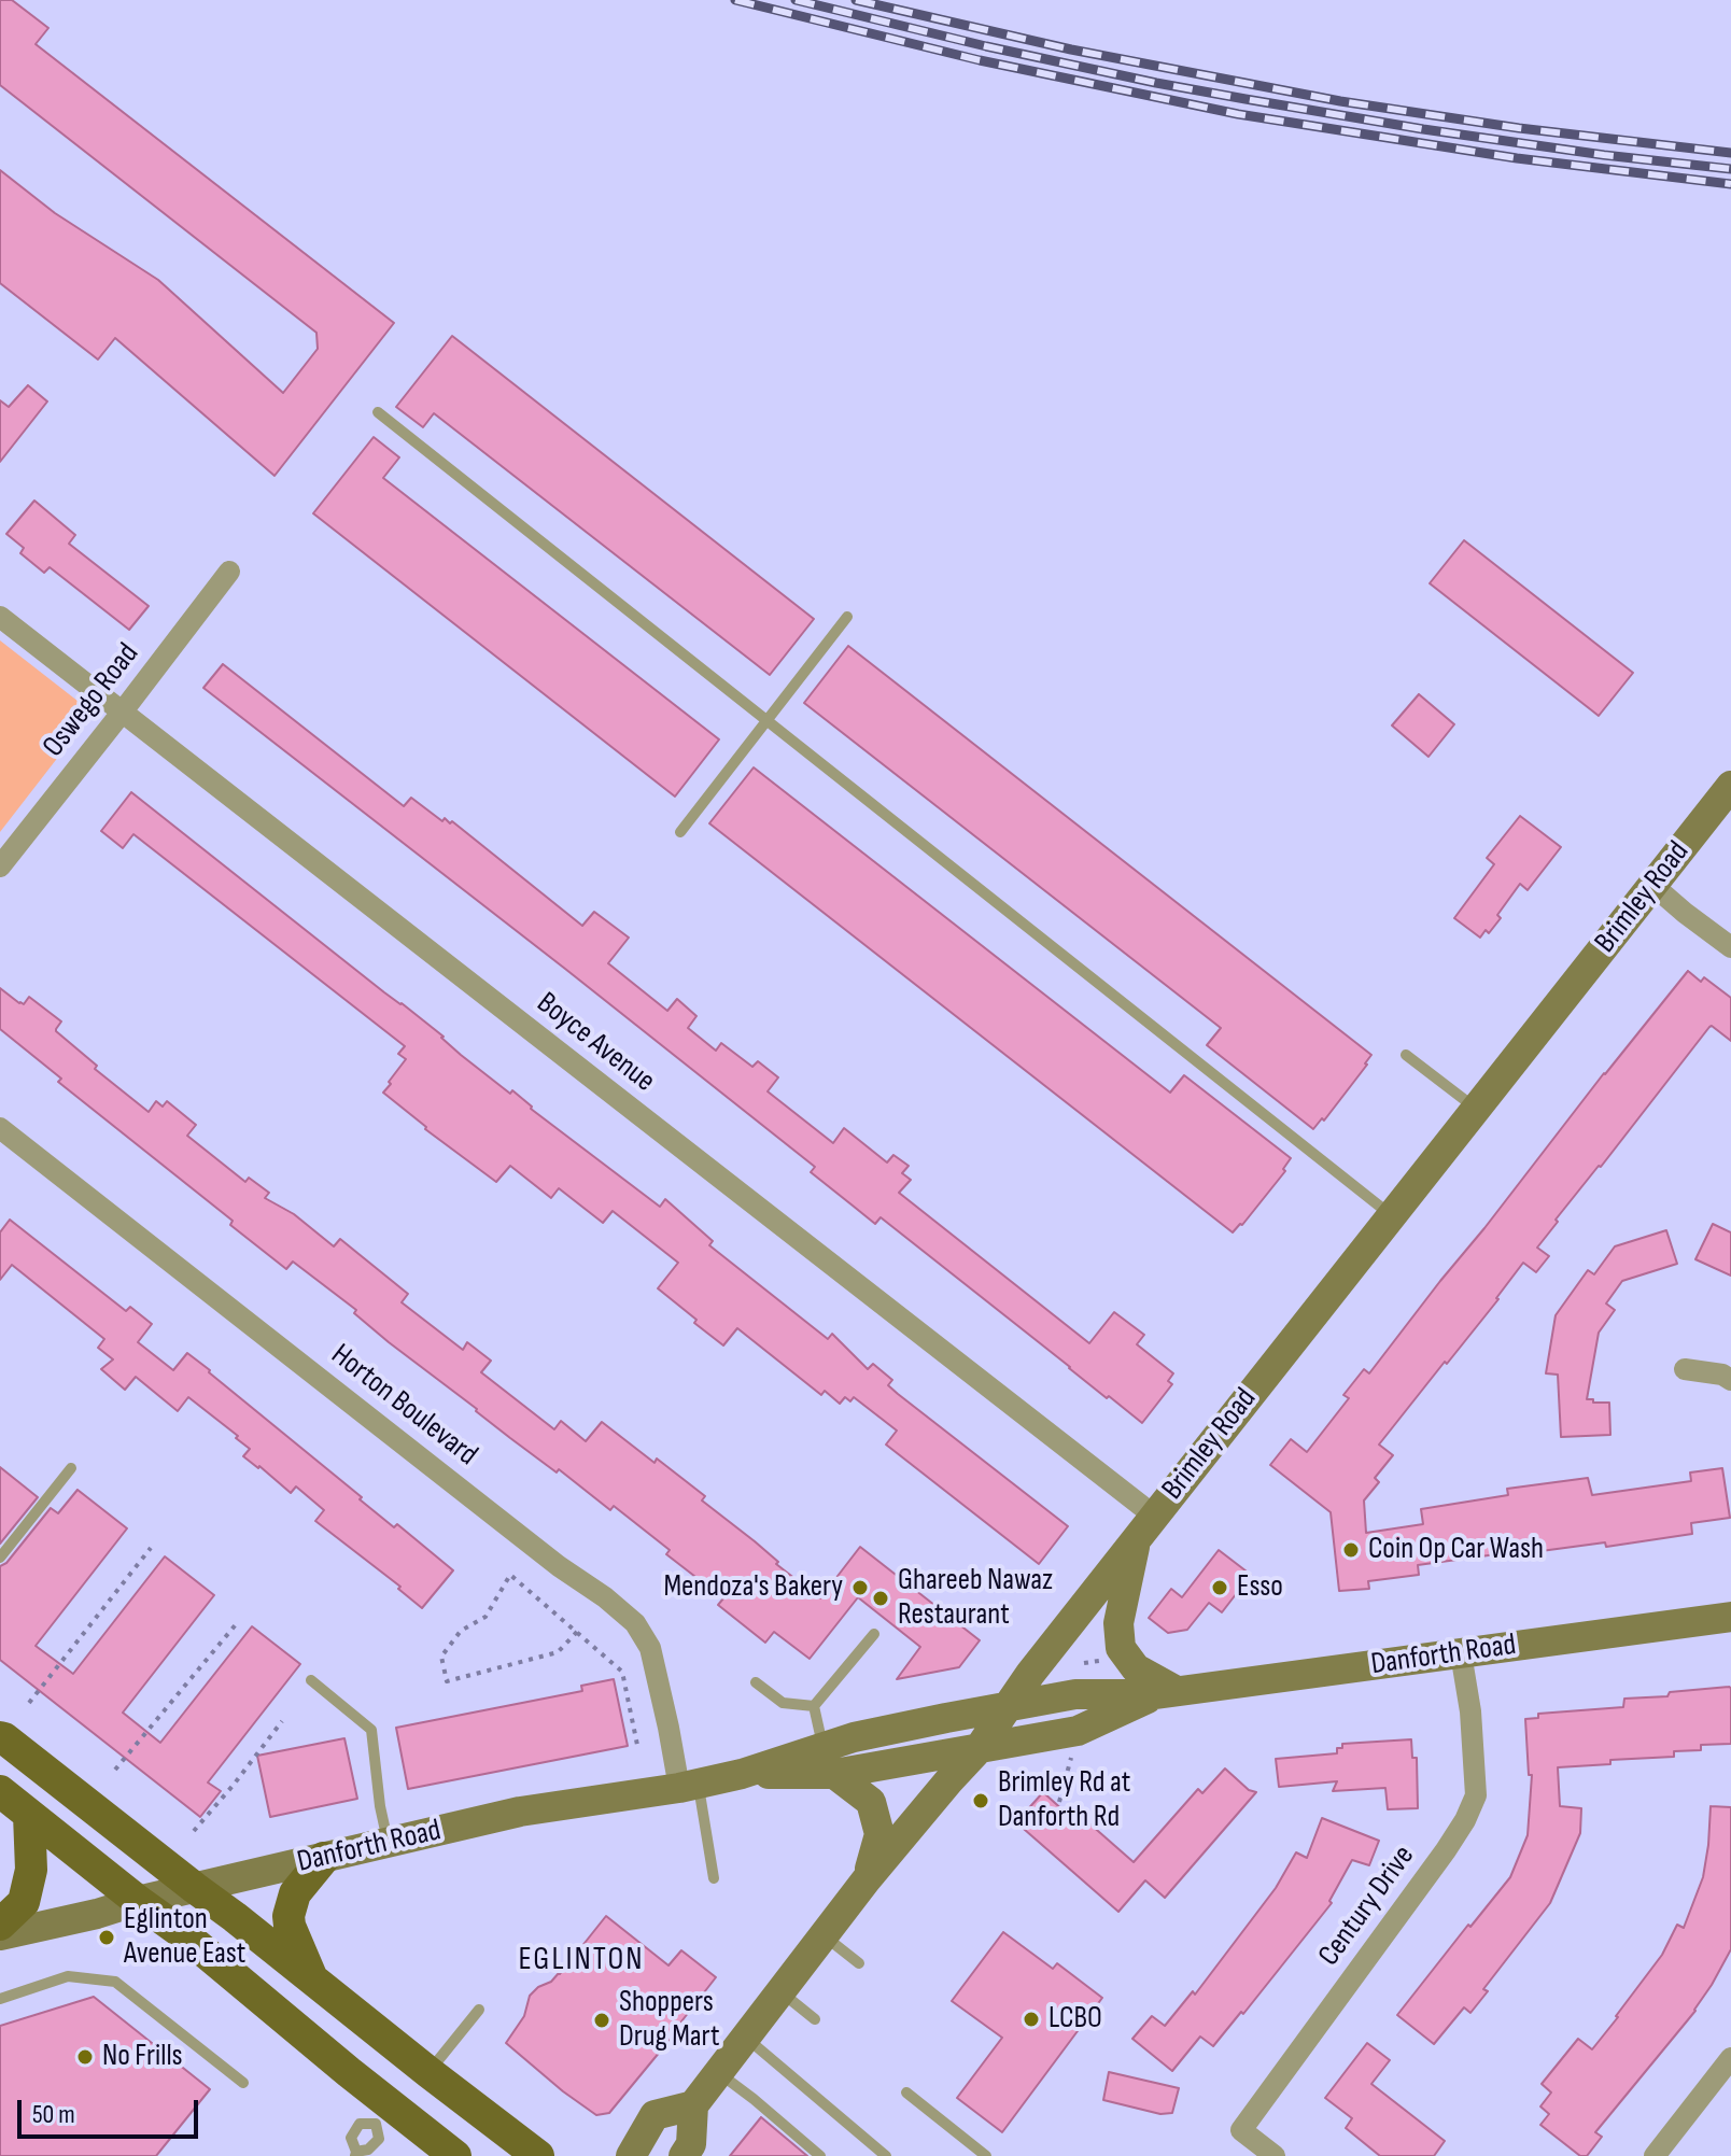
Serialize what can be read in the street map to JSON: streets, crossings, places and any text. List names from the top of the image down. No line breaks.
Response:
{"streets":{"main road":["Brimley Road","Danforth Road"],"street":["Oswego Road","Boyce Avenue","Horton Boulevard","Century Drive"]},"crossings":[["Oswego Road","Boyce Avenue"],["Brimley Road","Boyce Avenue"],["Brimley Road","Danforth Road"],["Horton Boulevard","Danforth Road"],["Danforth Road","Century Drive"]],"districts":["EGLINTON"],"places":["Coin Op Car Wash","Mendoza's Bakery","Esso","Ghareeb Nawaz Restaurant","Brimley Rd at Danforth Rd","Eglinton Avenue East","LCBO","Shoppers Drug Mart","No Frills"],"scale_bar":"50 m"}
